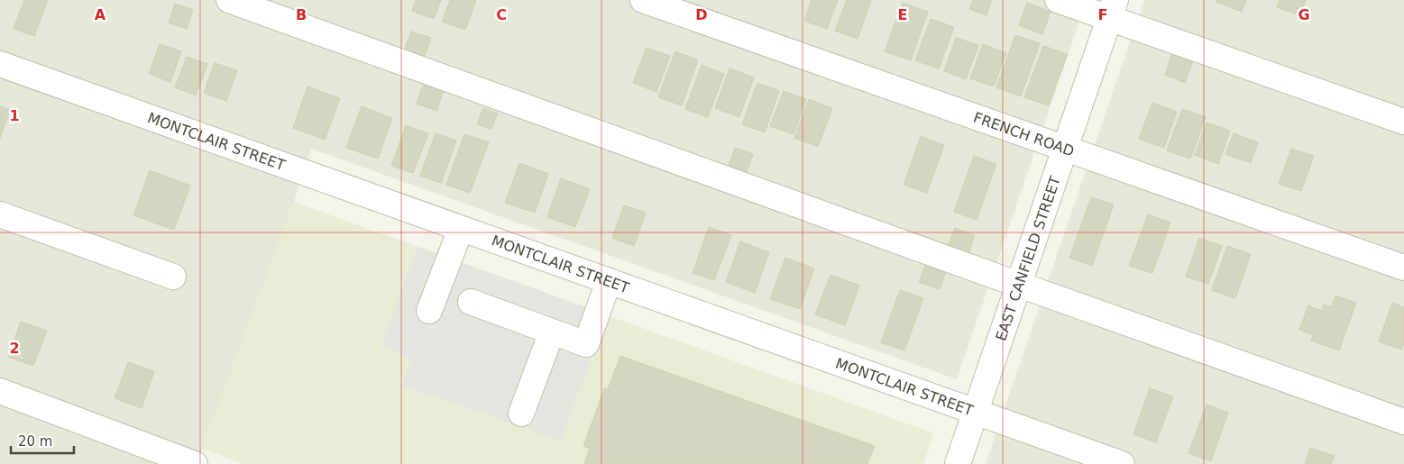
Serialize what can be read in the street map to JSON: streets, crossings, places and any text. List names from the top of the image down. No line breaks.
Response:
{"streets":{"street":["FRENCH ROAD","MONTCLAIR STREET","EAST CANFIELD STREET"]},"crossings":[["FRENCH ROAD","EAST CANFIELD STREET"],["MONTCLAIR STREET","EAST CANFIELD STREET"]],"scale_bar":"20 m","grid":{"columns":["A","B","C","D","E","F","G"],"rows":["1","2"]}}
